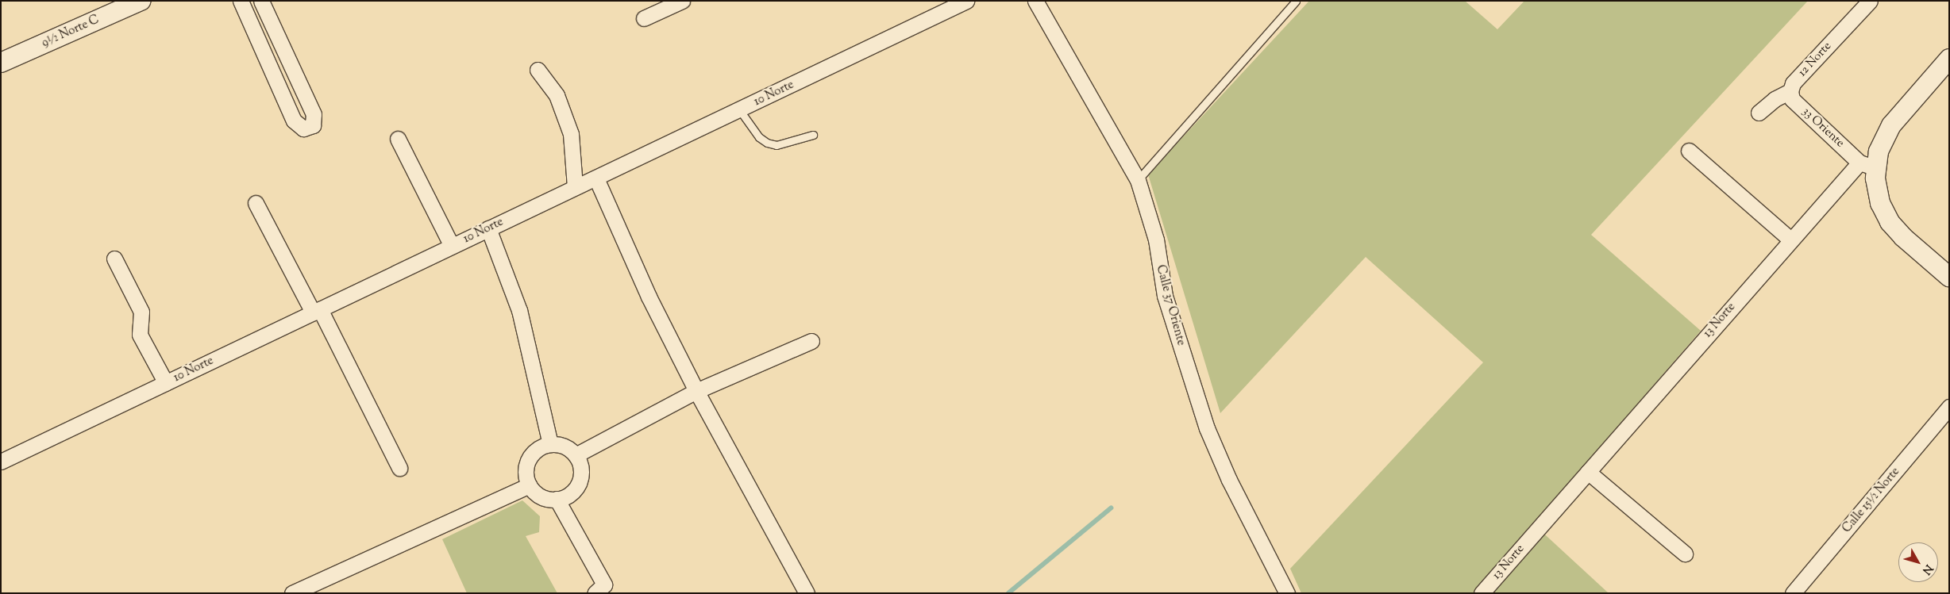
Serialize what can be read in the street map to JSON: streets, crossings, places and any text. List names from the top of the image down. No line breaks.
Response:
{"streets":{"street":["9½ Norte C","12 Norte","10 Norte","33 Oriente","Calle 37 Oriente","13 Norte","Calle 15½ Norte"]},"crossings":[["12 Norte","33 Oriente"],["33 Oriente","13 Norte"]],"north":"bottom right"}
